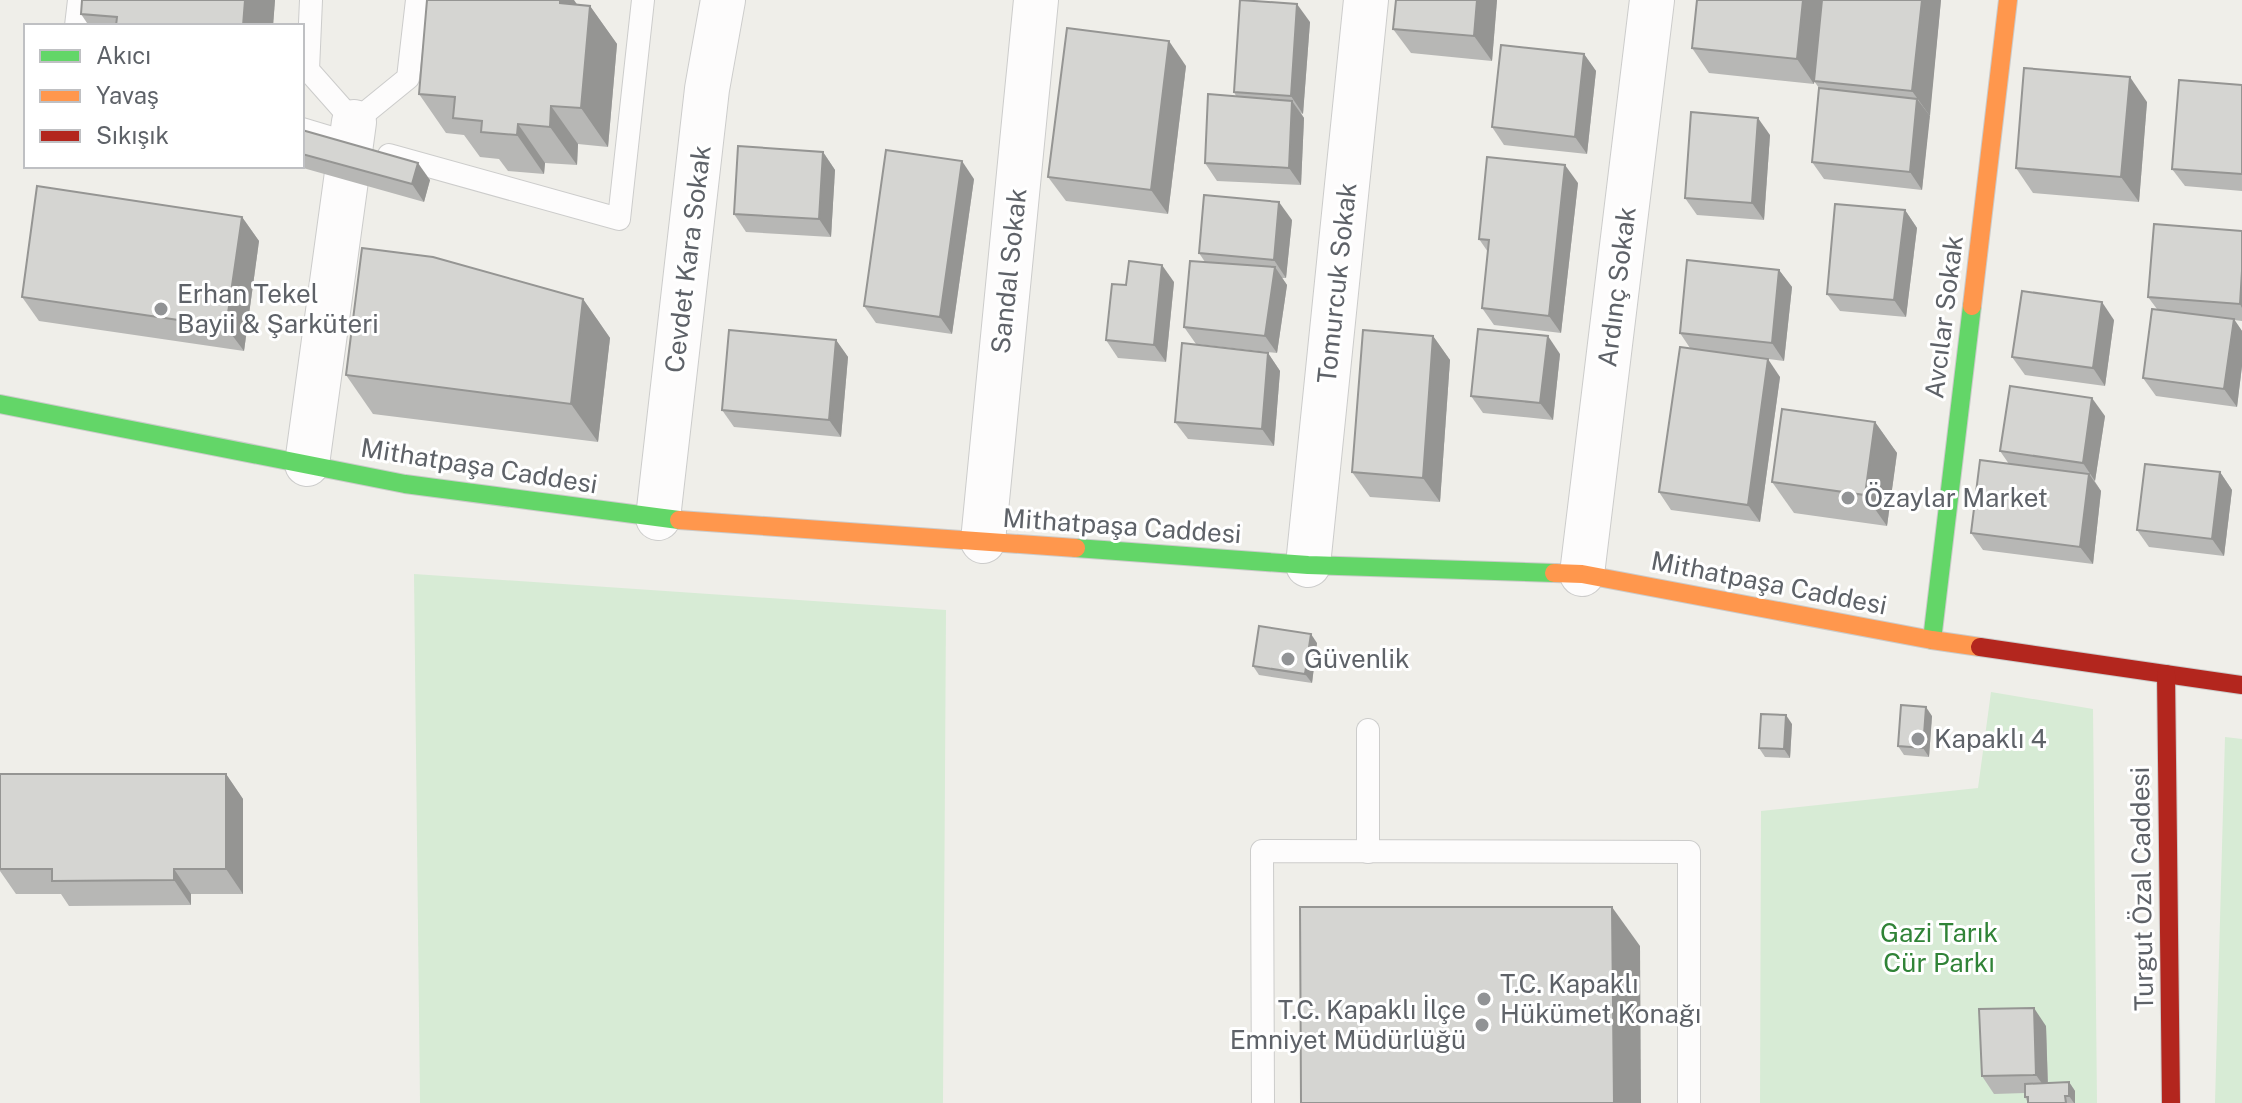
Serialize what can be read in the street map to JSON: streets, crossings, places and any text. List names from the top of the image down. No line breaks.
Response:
{"streets":{"street":["Cevdet Kara Sokak","Sandal Sokak","Tomurcuk Sokak","Ardınç Sokak","Avcılar Sokak","Mithatpaşa Caddesi","Turgut Özal Caddesi"]},"crossings":[["Cevdet Kara Sokak","Mithatpaşa Caddesi"],["Sandal Sokak","Mithatpaşa Caddesi"],["Tomurcuk Sokak","Mithatpaşa Caddesi"],["Ardınç Sokak","Mithatpaşa Caddesi"],["Avcılar Sokak","Mithatpaşa Caddesi"],["Mithatpaşa Caddesi","Turgut Özal Caddesi"]],"parks":["Gazi Tarık Cür Parkı"],"places":["Erhan Tekel Bayii & Şarküteri","Özaylar Market","Güvenlik","Kapaklı 4","T.C. Kapaklı Hükümet Konağı","T.C. Kapaklı İlçe Emniyet Müdürlüğü"],"legend":["Akıcı","Yavaş","Sıkışık"]}
